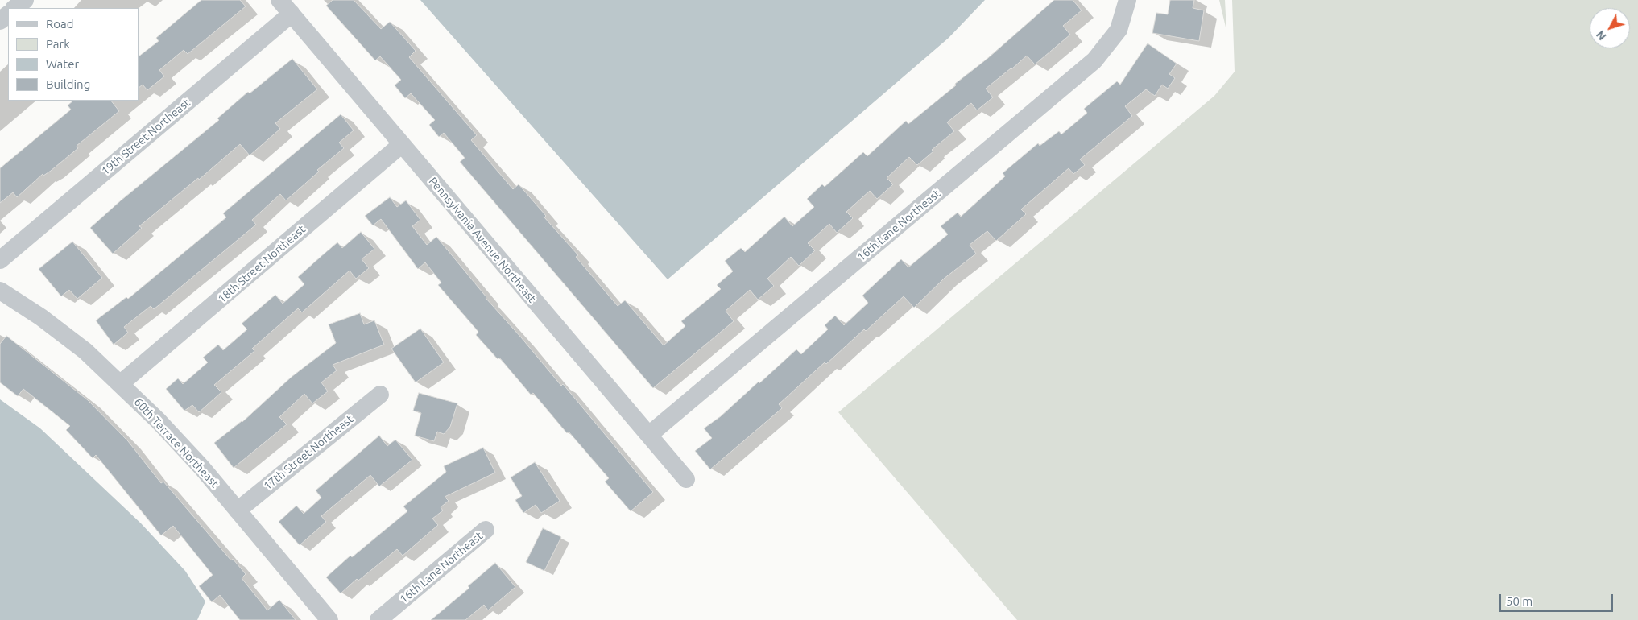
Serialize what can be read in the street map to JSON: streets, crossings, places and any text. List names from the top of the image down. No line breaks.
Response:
{"streets":{"street":["19th Street Northeast","16th Lane Northeast","Pennsylvania Avenue Northeast","18th Street Northeast","60th Terrace Northeast","17th Street Northeast"]},"crossings":[["19th Street Northeast","Pennsylvania Avenue Northeast"],["16th Lane Northeast","Pennsylvania Avenue Northeast"],["Pennsylvania Avenue Northeast","18th Street Northeast"],["18th Street Northeast","60th Terrace Northeast"],["60th Terrace Northeast","17th Street Northeast"]],"legend":["Road","Park","Water","Building"],"scale_bar":"50 m","north":"bottom left"}
